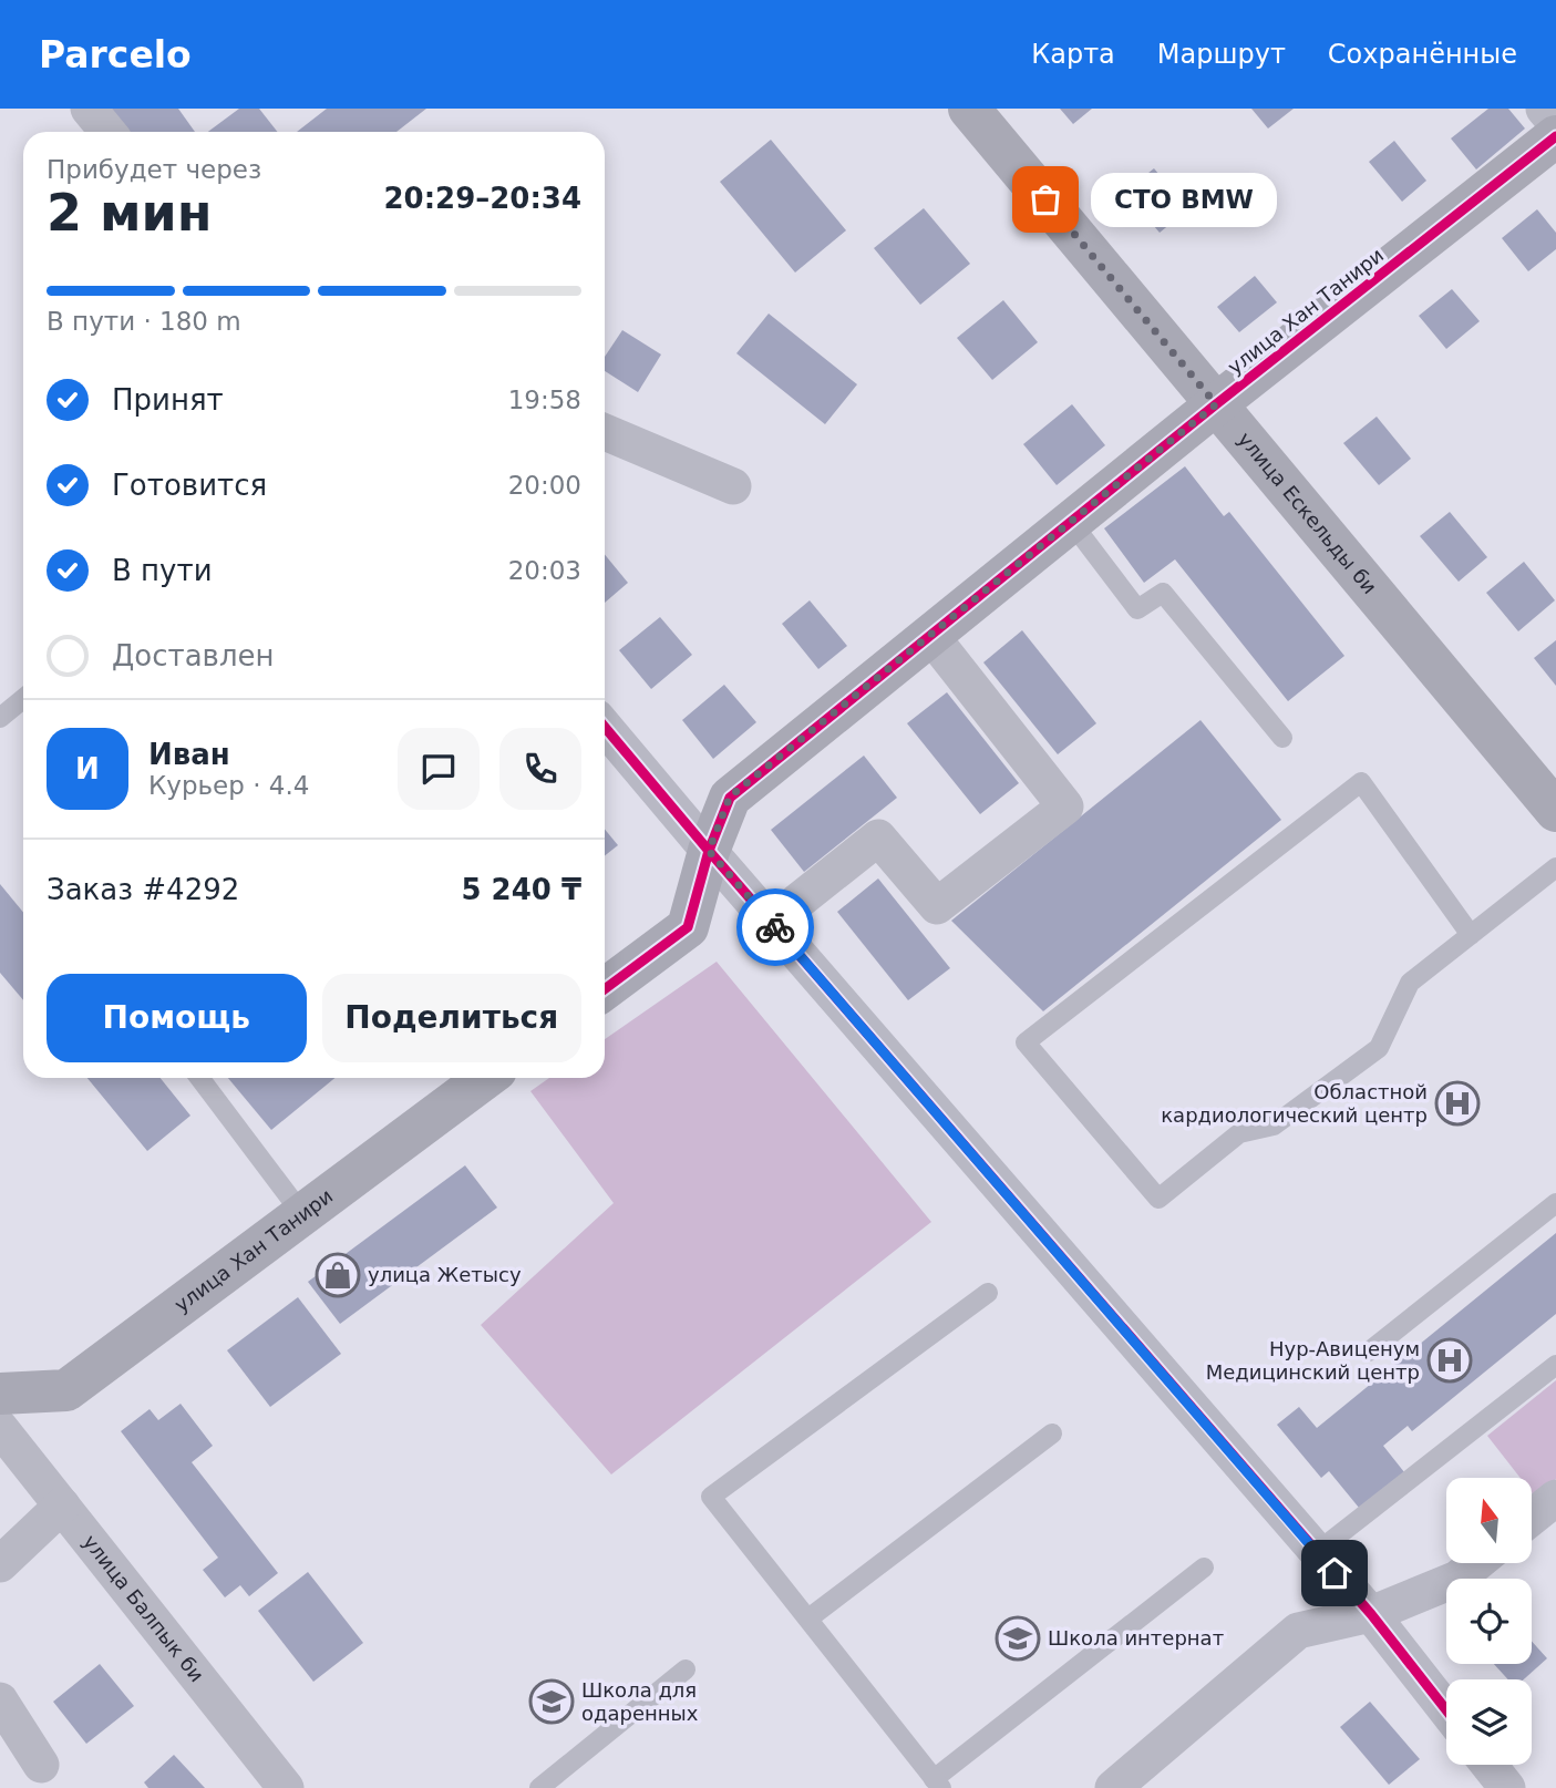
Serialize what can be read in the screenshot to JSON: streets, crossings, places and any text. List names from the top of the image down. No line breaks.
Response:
{"streets":{"street":["улица Хан Танири","улица Ескельды би","улица Балпык би"]},"crossings":[["улица Хан Танири","улица Ескельды би"]],"places":{"other":["СТО BMW"],"hospital":["Областной кардиологический центр","Нур-Авиценум Медицинский центр"],"shop":["улица Жетысу"],"school or university":["Школа интернат","Школа для одаренных"]},"north":"top","page":{"header":"Parcelo","nav":["Карта","Маршрут","Сохранённые"],"heading":["2 мин","Прибудет через","20:29–20:34"],"panel":["Иван","Курьер · 4.4","Заказ #4292","5 240 ₸"],"bubble":"СТО BMW","bar":"В пути · 180 m","list":[["Принят","19:58"],["Готовится","20:00"],["В пути","20:03"],"Доставлен"],"round":"И","buttons":["Помощь","Поделиться"]}}
